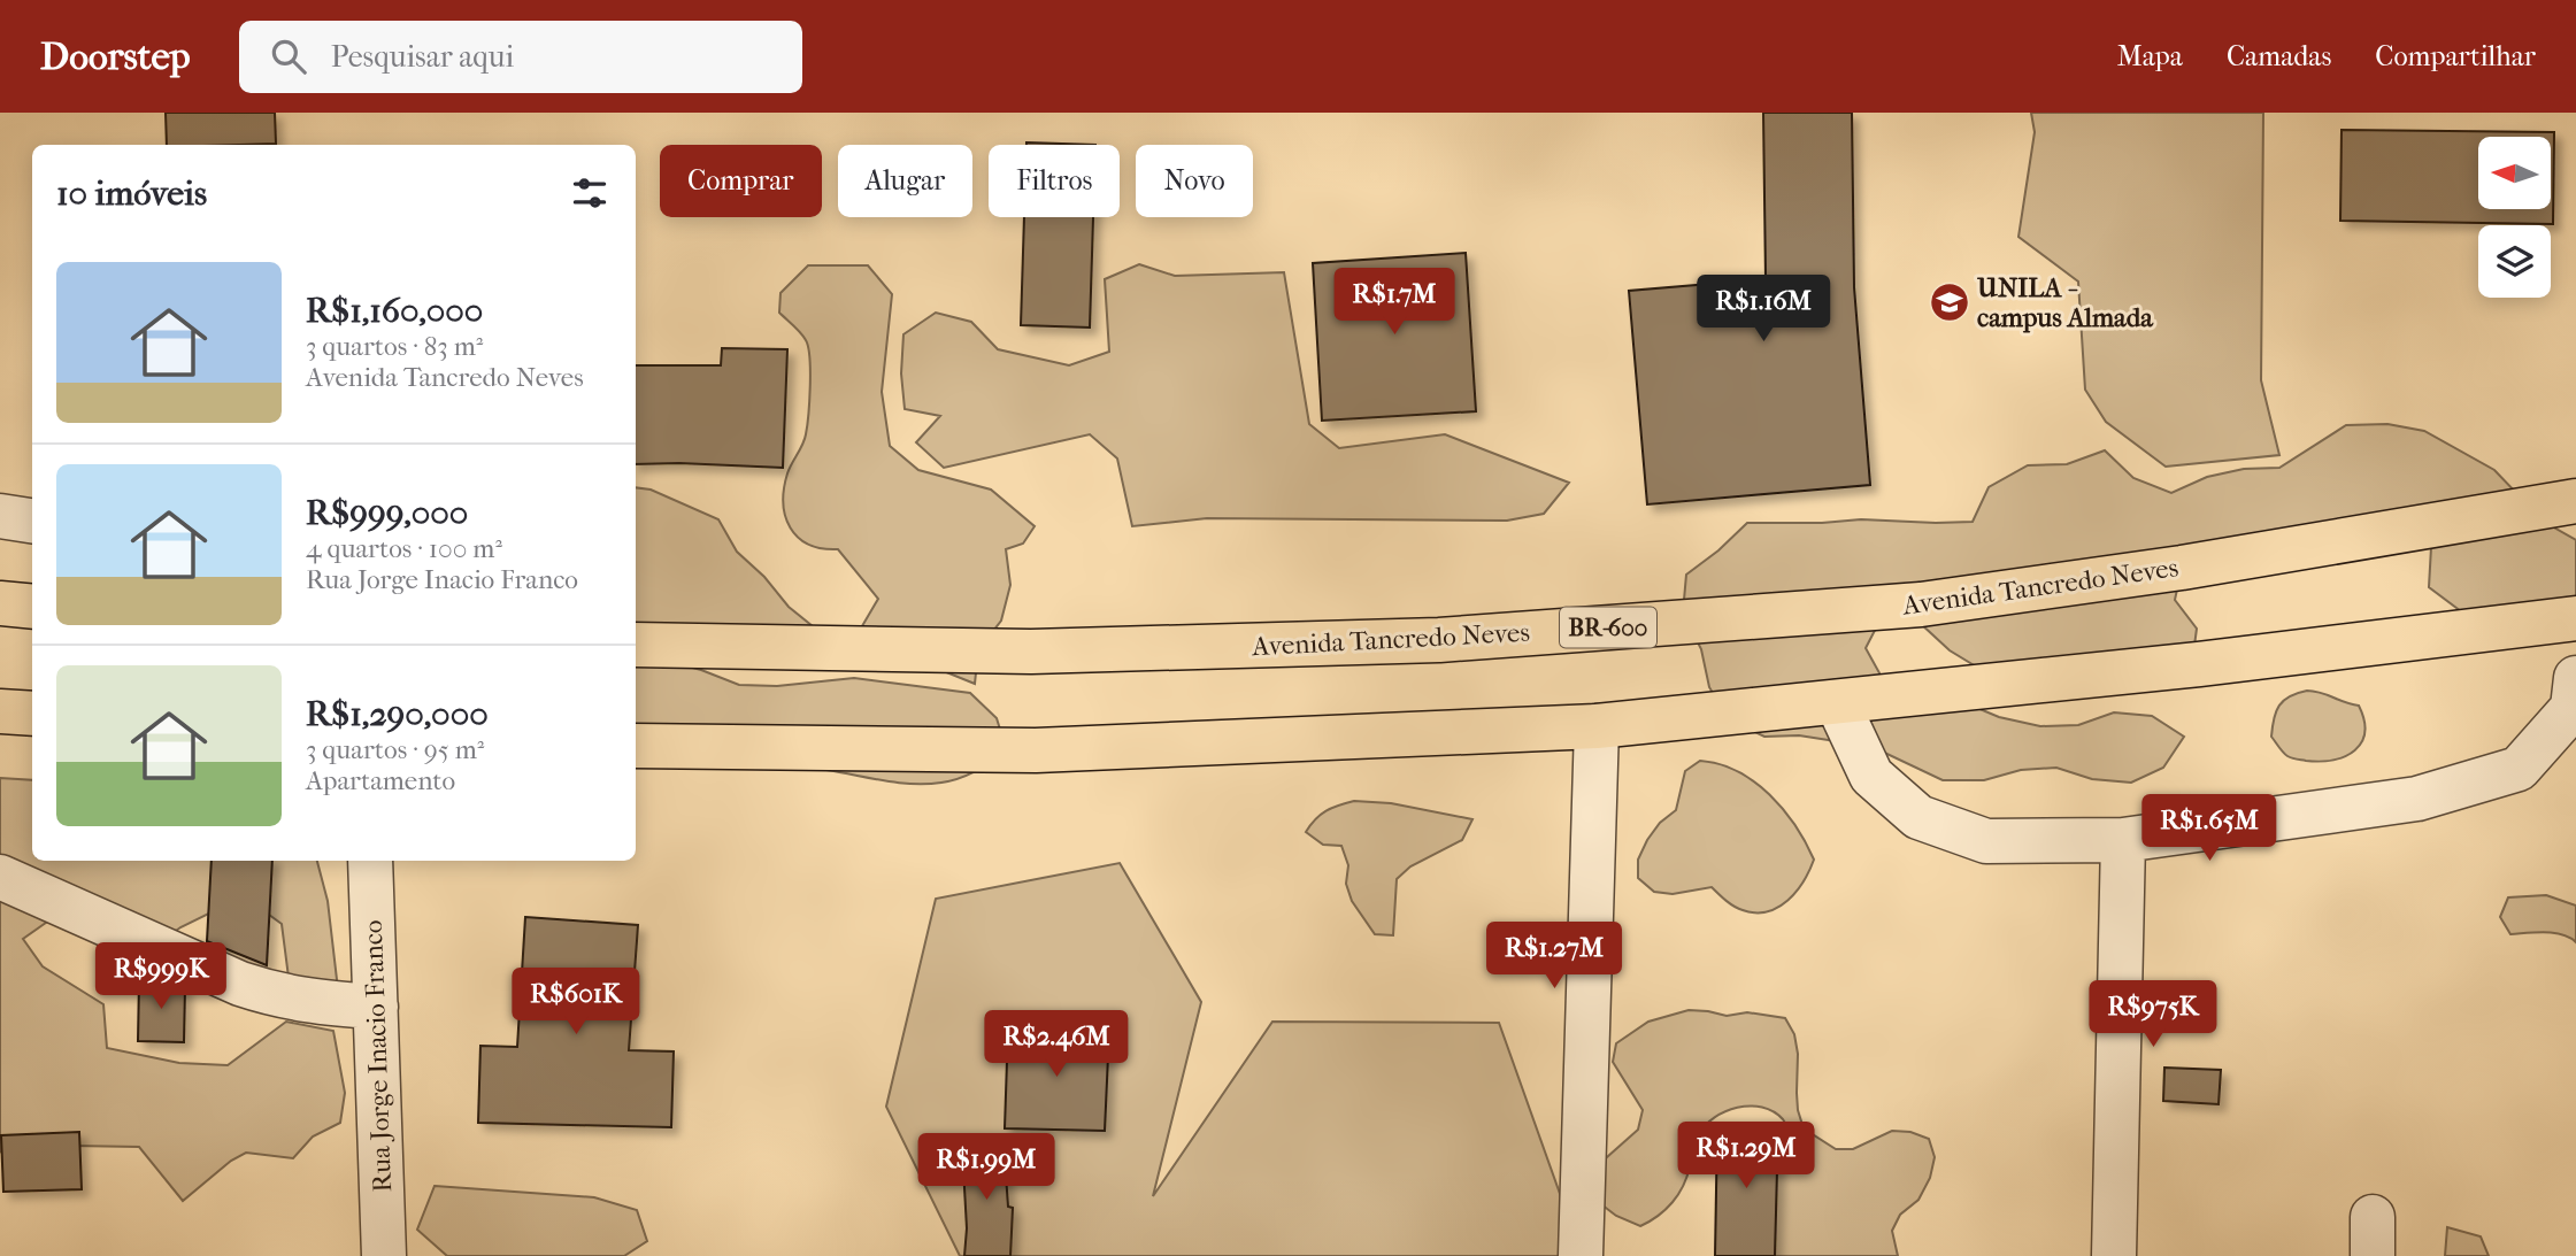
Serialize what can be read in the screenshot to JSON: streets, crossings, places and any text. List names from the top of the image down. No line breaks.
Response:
{"streets":{"main road":["Avenida Tancredo Neves","BR-600"],"street":["Rua Jorge Inacio Franco"]},"places":{"school or university":["UNILA - campus Almada"]},"north":"left","page":{"header":"Doorstep","search":"Pesquisar aqui","nav":["Mapa","Camadas","Compartilhar"],"chip":["Comprar","Alugar","Filtros","Novo"],"heading":"10 imóveis","list":[{"name":"R$1,160,000","note":"3 quartos · 83 m² · Avenida Tancredo Neves"},{"name":"R$999,000","note":"4 quartos · 100 m² · Rua Jorge Inacio Franco"},{"name":"R$1,290,000","note":"3 quartos · 95 m² · Apartamento"}],"price":["R$1.7M","R$1.16M","R$1.65M","R$1.27M","R$999K","R$601K","R$975K","R$2.46M","R$1.29M","R$1.99M"]}}
